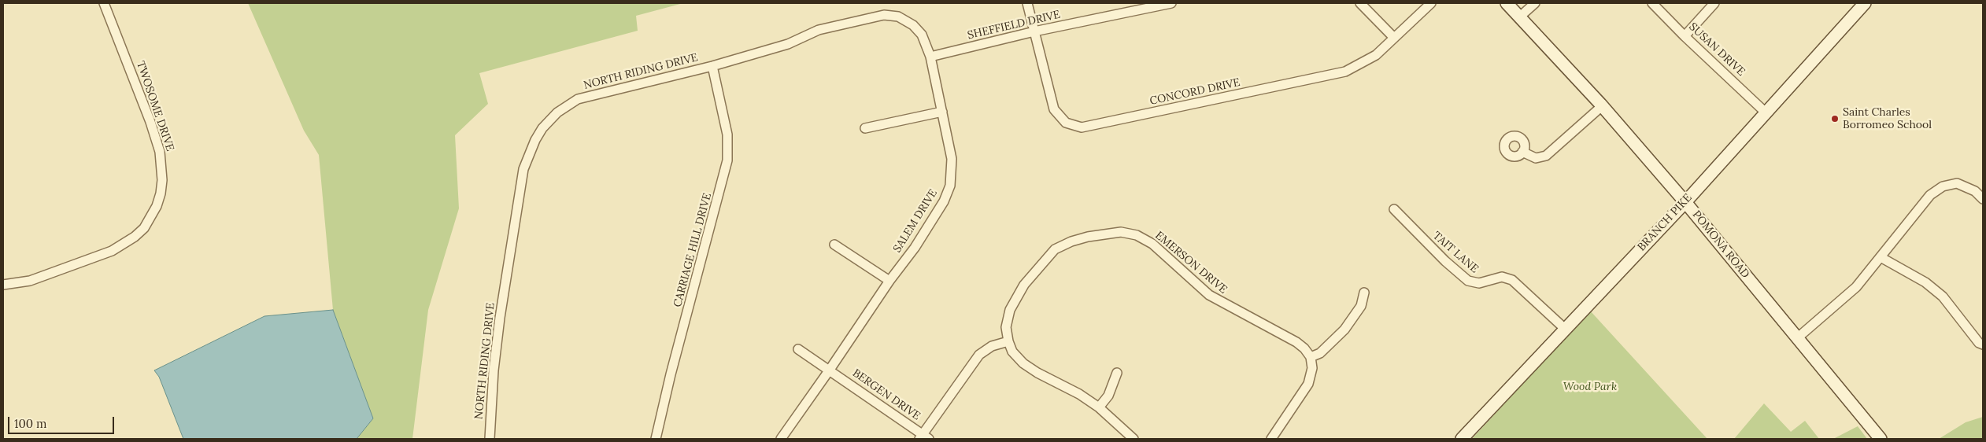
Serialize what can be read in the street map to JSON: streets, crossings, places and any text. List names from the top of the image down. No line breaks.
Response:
{"streets":{"street":["SHEFFIELD DRIVE","SUSAN DRIVE","NORTH RIDING DRIVE","CONCORD DRIVE","TWOSOME DRIVE","SALEM DRIVE","BRANCH PIKE","POMONA ROAD","CARRIAGE HILL DRIVE","TAIT LANE","EMERSON DRIVE","BERGEN DRIVE"]},"crossings":[["SHEFFIELD DRIVE","CONCORD DRIVE"],["SHEFFIELD DRIVE","SALEM DRIVE"],["SUSAN DRIVE","BRANCH PIKE"],["NORTH RIDING DRIVE","SALEM DRIVE"],["NORTH RIDING DRIVE","CARRIAGE HILL DRIVE"],["SALEM DRIVE","BERGEN DRIVE"],["BRANCH PIKE","POMONA ROAD"],["BRANCH PIKE","TAIT LANE"]],"parks":["Wood Park"],"places":["Saint Charles Borromeo School"],"scale_bar":"100 m"}
